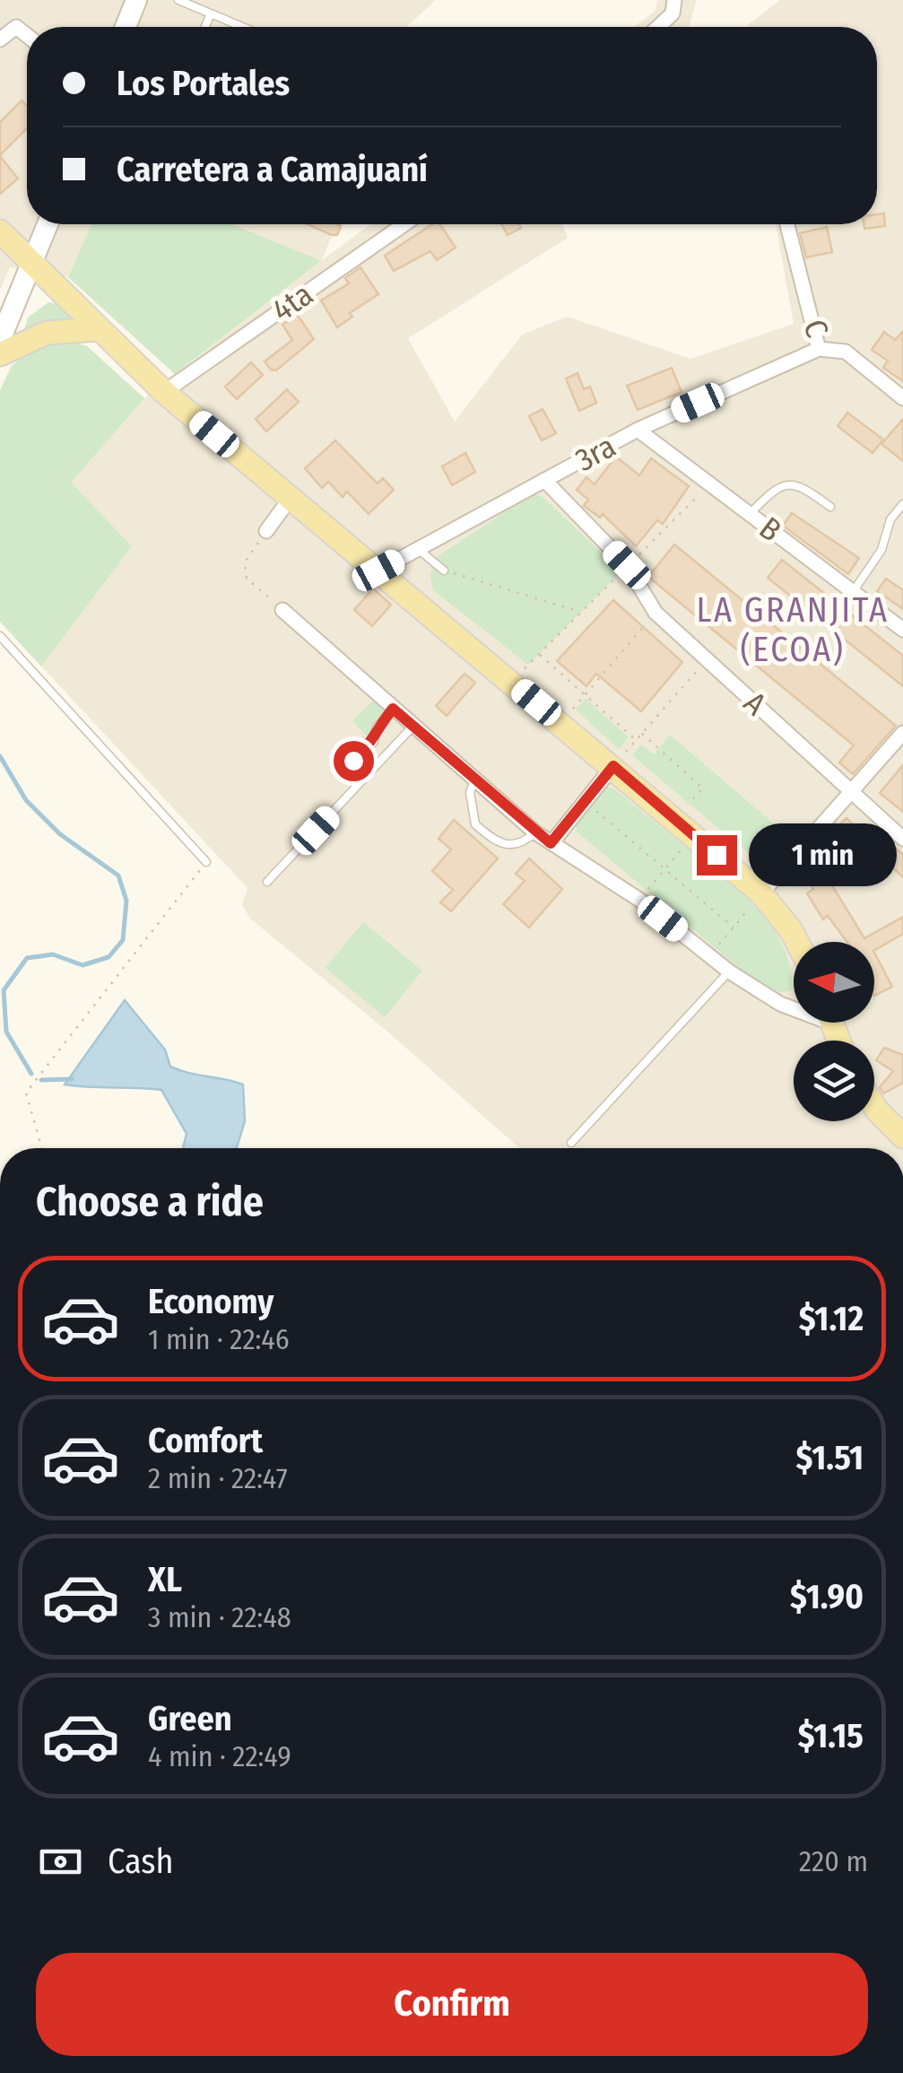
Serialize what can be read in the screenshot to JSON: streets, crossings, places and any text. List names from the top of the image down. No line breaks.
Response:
{"streets":{"street":["4ta","C","3ra","B","A"]},"crossings":[["C","3ra"],["3ra","B"],["3ra","A"]],"districts":["LA GRANJITA (ECOA)"],"north":"left","page":{"banner":["Los Portales","Carretera a Camajuaní"],"bubble":"1 min","heading":"Choose a ride","list":[{"name":"Economy","note":"1 min · 22:46","value":"$1.12"},{"name":"Comfort","note":"2 min · 22:47","value":"$1.51"},{"name":"XL","note":"3 min · 22:48","value":"$1.90"},{"name":"Green","note":"4 min · 22:49","value":"$1.15"}],"pay":["Cash","220 m"],"buttons":"Confirm"}}
